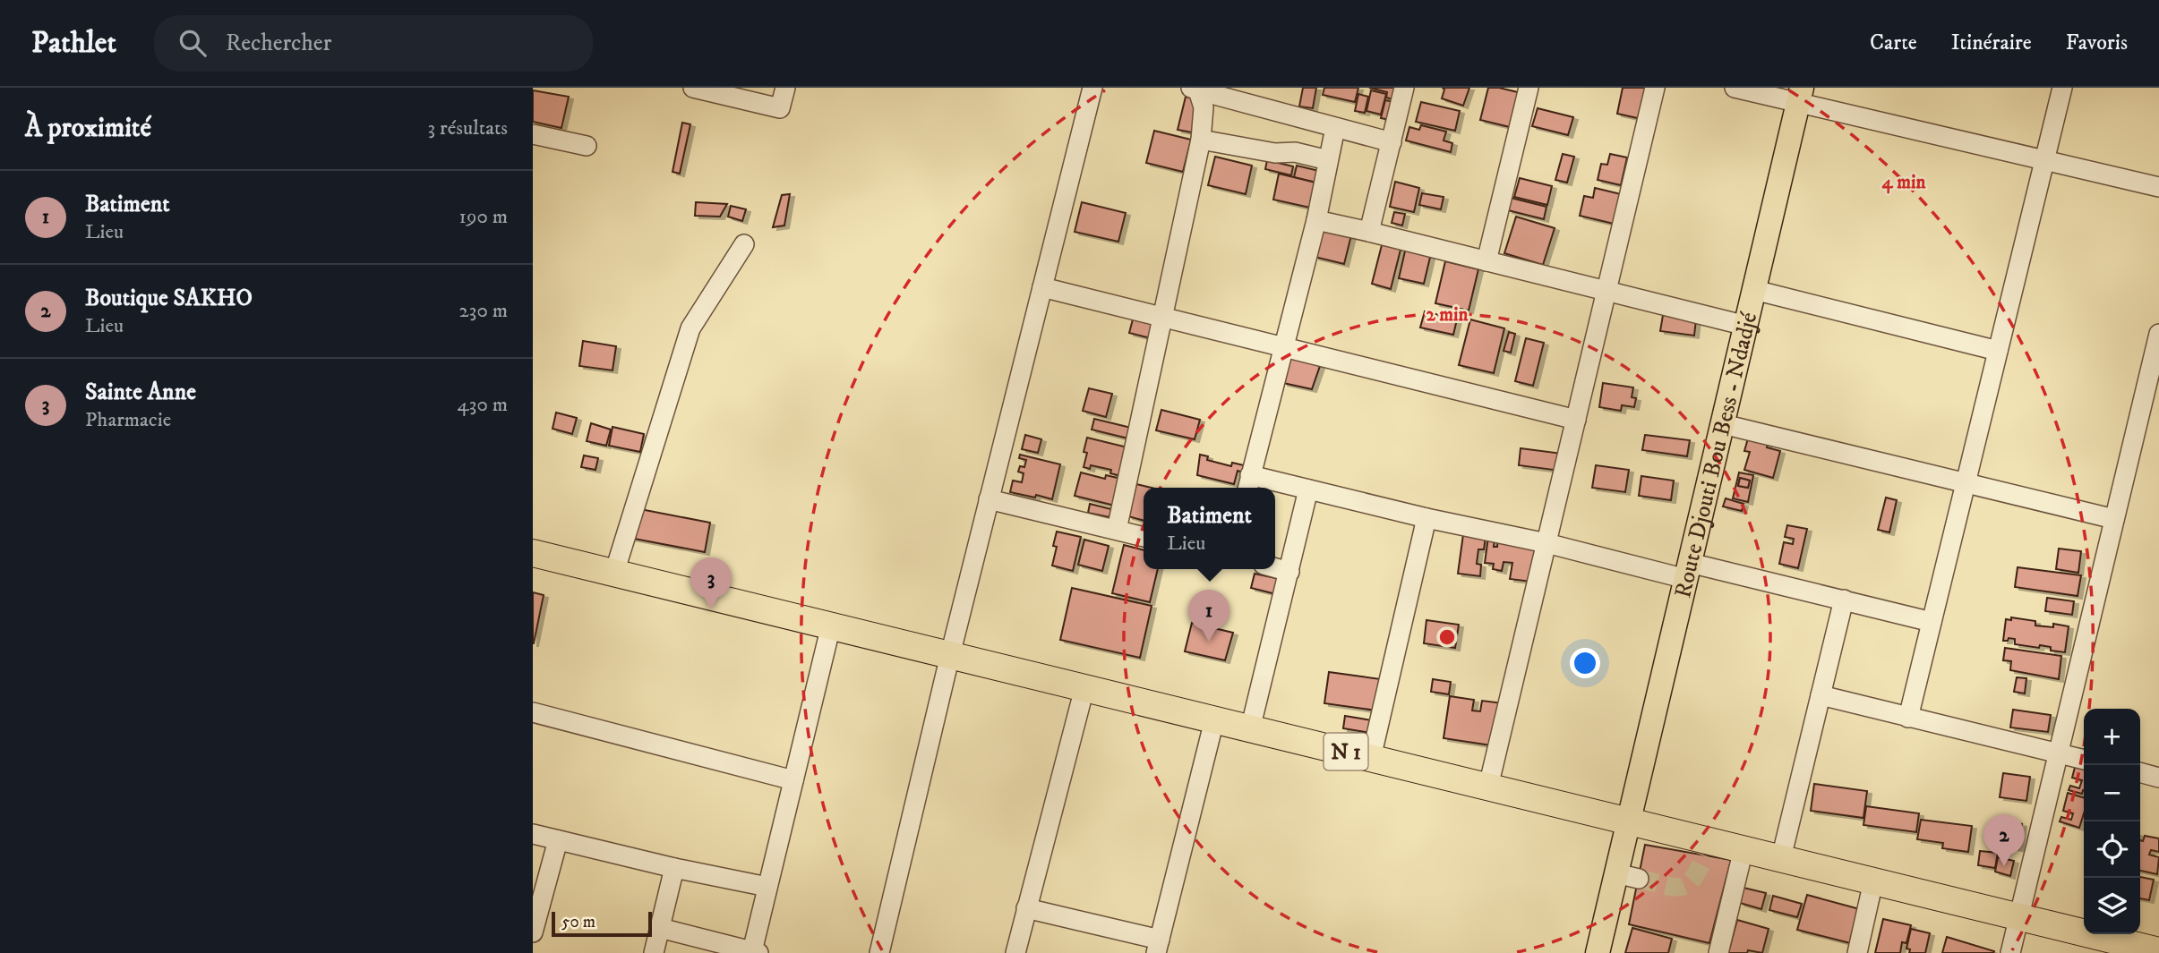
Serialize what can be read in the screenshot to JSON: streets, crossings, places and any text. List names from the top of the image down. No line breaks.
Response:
{"streets":{"highway":["N 1"],"main road":["Route Djouti Bou Bess - Ndadjé"]},"crossings":[["Route Djouti Bou Bess - Ndadjé","N 1"]],"scale_bar":"50 m","page":{"header":"Pathlet","search":"Rechercher","nav":["Carte","Itinéraire","Favoris"],"heading":["À proximité","3 résultats"],"list":[{"mark":"1","name":"Batiment","note":"Lieu","value":"190 m"},{"mark":"2","name":"Boutique SAKHO","note":"Lieu","value":"230 m"},{"mark":"3","name":"Sainte Anne","note":"Pharmacie","value":"430 m"}],"popup":["Batiment","Lieu"],"pins":["3","1","2"],"map_buttons":["+","−"],"scale":"50 m"},"rings":["4 min","2 min"]}
